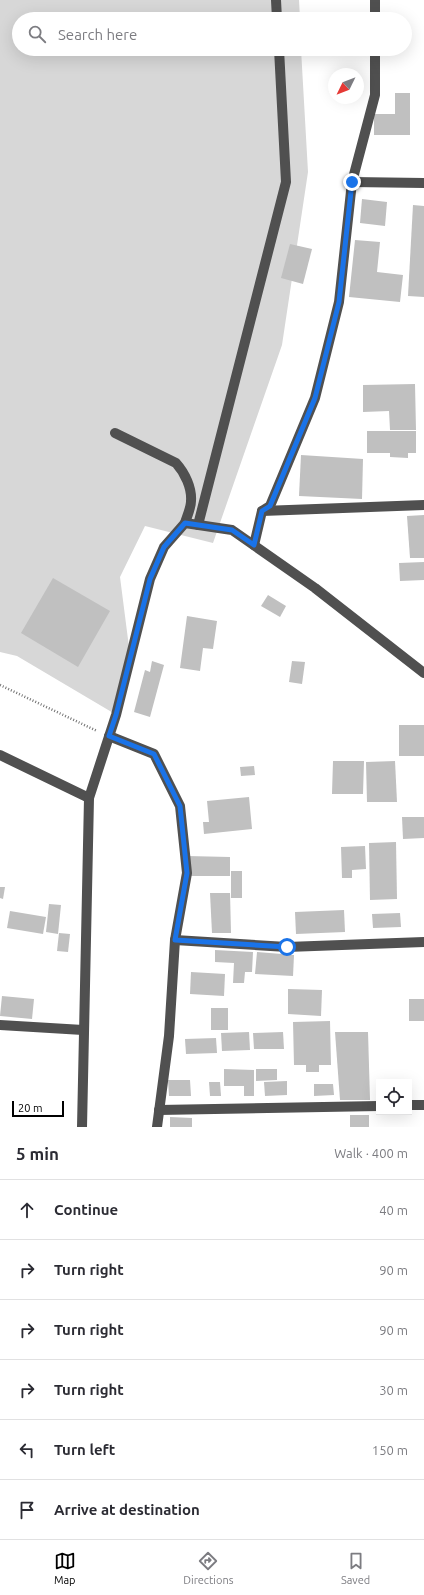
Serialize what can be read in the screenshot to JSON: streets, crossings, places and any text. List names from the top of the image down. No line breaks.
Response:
{"scale_bar":"20 m","north":"bottom left","page":{"search":"Search here","scale":"20 m","heading":["5 min","Walk · 400 m"],"list":[["Continue","40 m"],["Turn right","90 m"],["Turn right","90 m"],["Turn right","30 m"],["Turn left","150 m"],"Arrive at destination"],"nav":["Map","Directions","Saved"]}}
